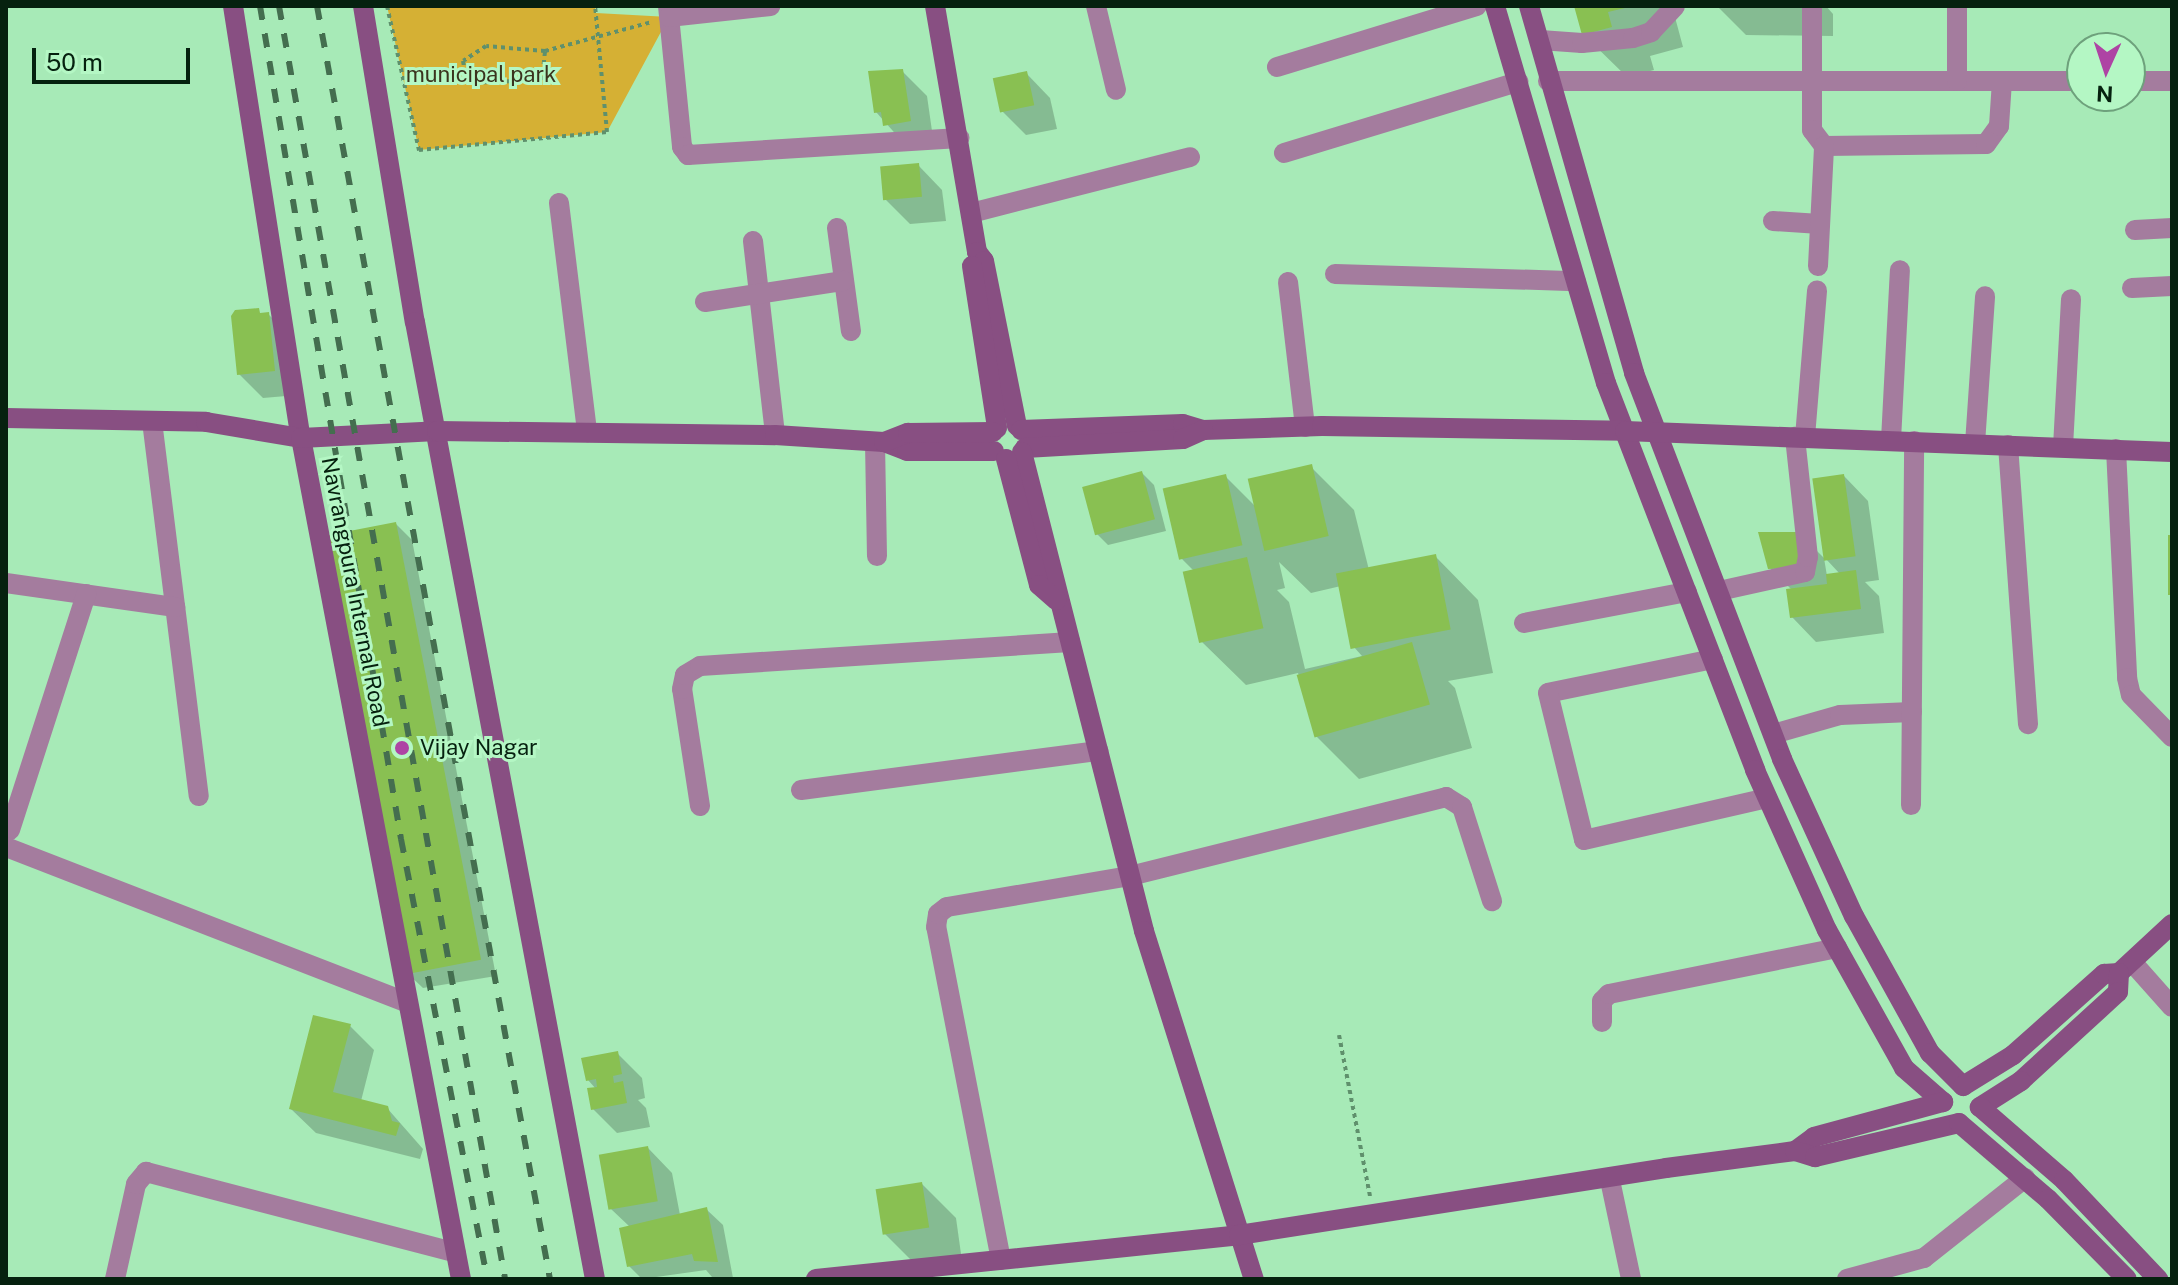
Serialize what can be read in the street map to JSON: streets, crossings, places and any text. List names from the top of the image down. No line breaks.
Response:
{"streets":{"street":["Navrangpura Internal Road"]},"parks":["municipal park"],"places":["Vijay Nagar"],"scale_bar":"50 m","north":"bottom"}
